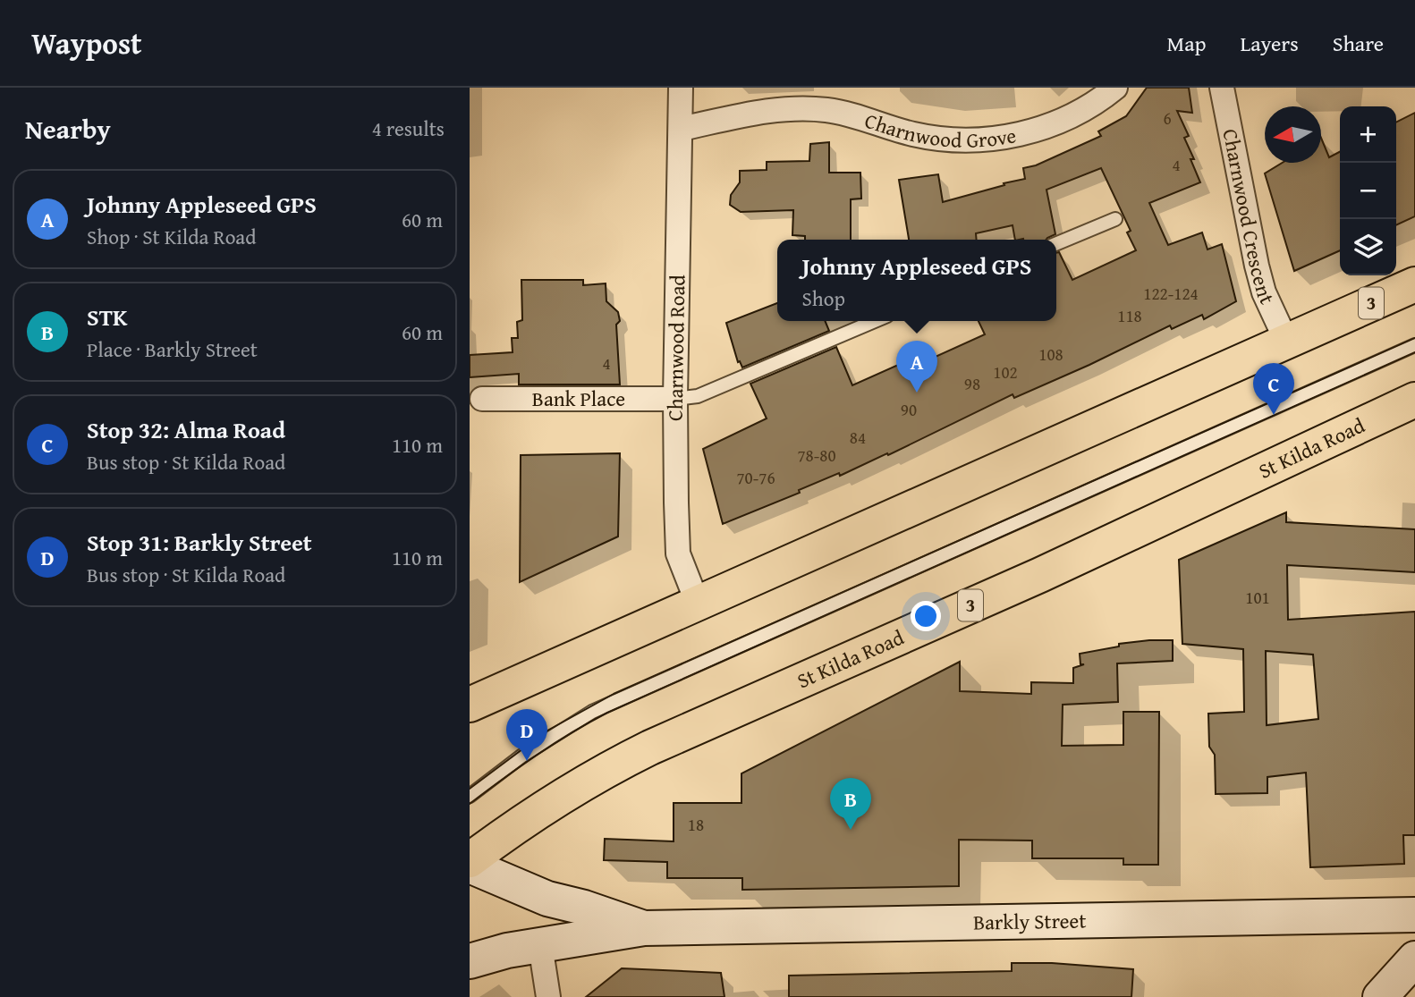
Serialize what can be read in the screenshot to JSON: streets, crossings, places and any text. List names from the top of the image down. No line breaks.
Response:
{"streets":{"highway":["3","St Kilda Road"],"main road":["Barkly Street"],"street":["Charnwood Grove","Charnwood Crescent","Charnwood Road","Bank Place"]},"crossings":[["Charnwood Grove","Charnwood Road"],["Charnwood Crescent","3"],["3","Charnwood Road"],["Charnwood Road","Bank Place"]],"house_numbers":["6","4","122-124","118","108","4","102","98","90","84","78-80","70-76","101","18"],"north":"left","page":{"header":"Waypost","nav":["Map","Layers","Share"],"heading":["Nearby","4 results"],"map_buttons":["+","−"],"list":[{"mark":"A","name":"Johnny Appleseed GPS","note":"Shop · St Kilda Road","value":"60 m"},{"mark":"B","name":"STK","note":"Place · Barkly Street","value":"60 m"},{"mark":"C","name":"Stop 32: Alma Road","note":"Bus stop · St Kilda Road","value":"110 m"},{"mark":"D","name":"Stop 31: Barkly Street","note":"Bus stop · St Kilda Road","value":"110 m"}],"popup":["Johnny Appleseed GPS","Shop"],"pins":["A","C","D","B"]}}
